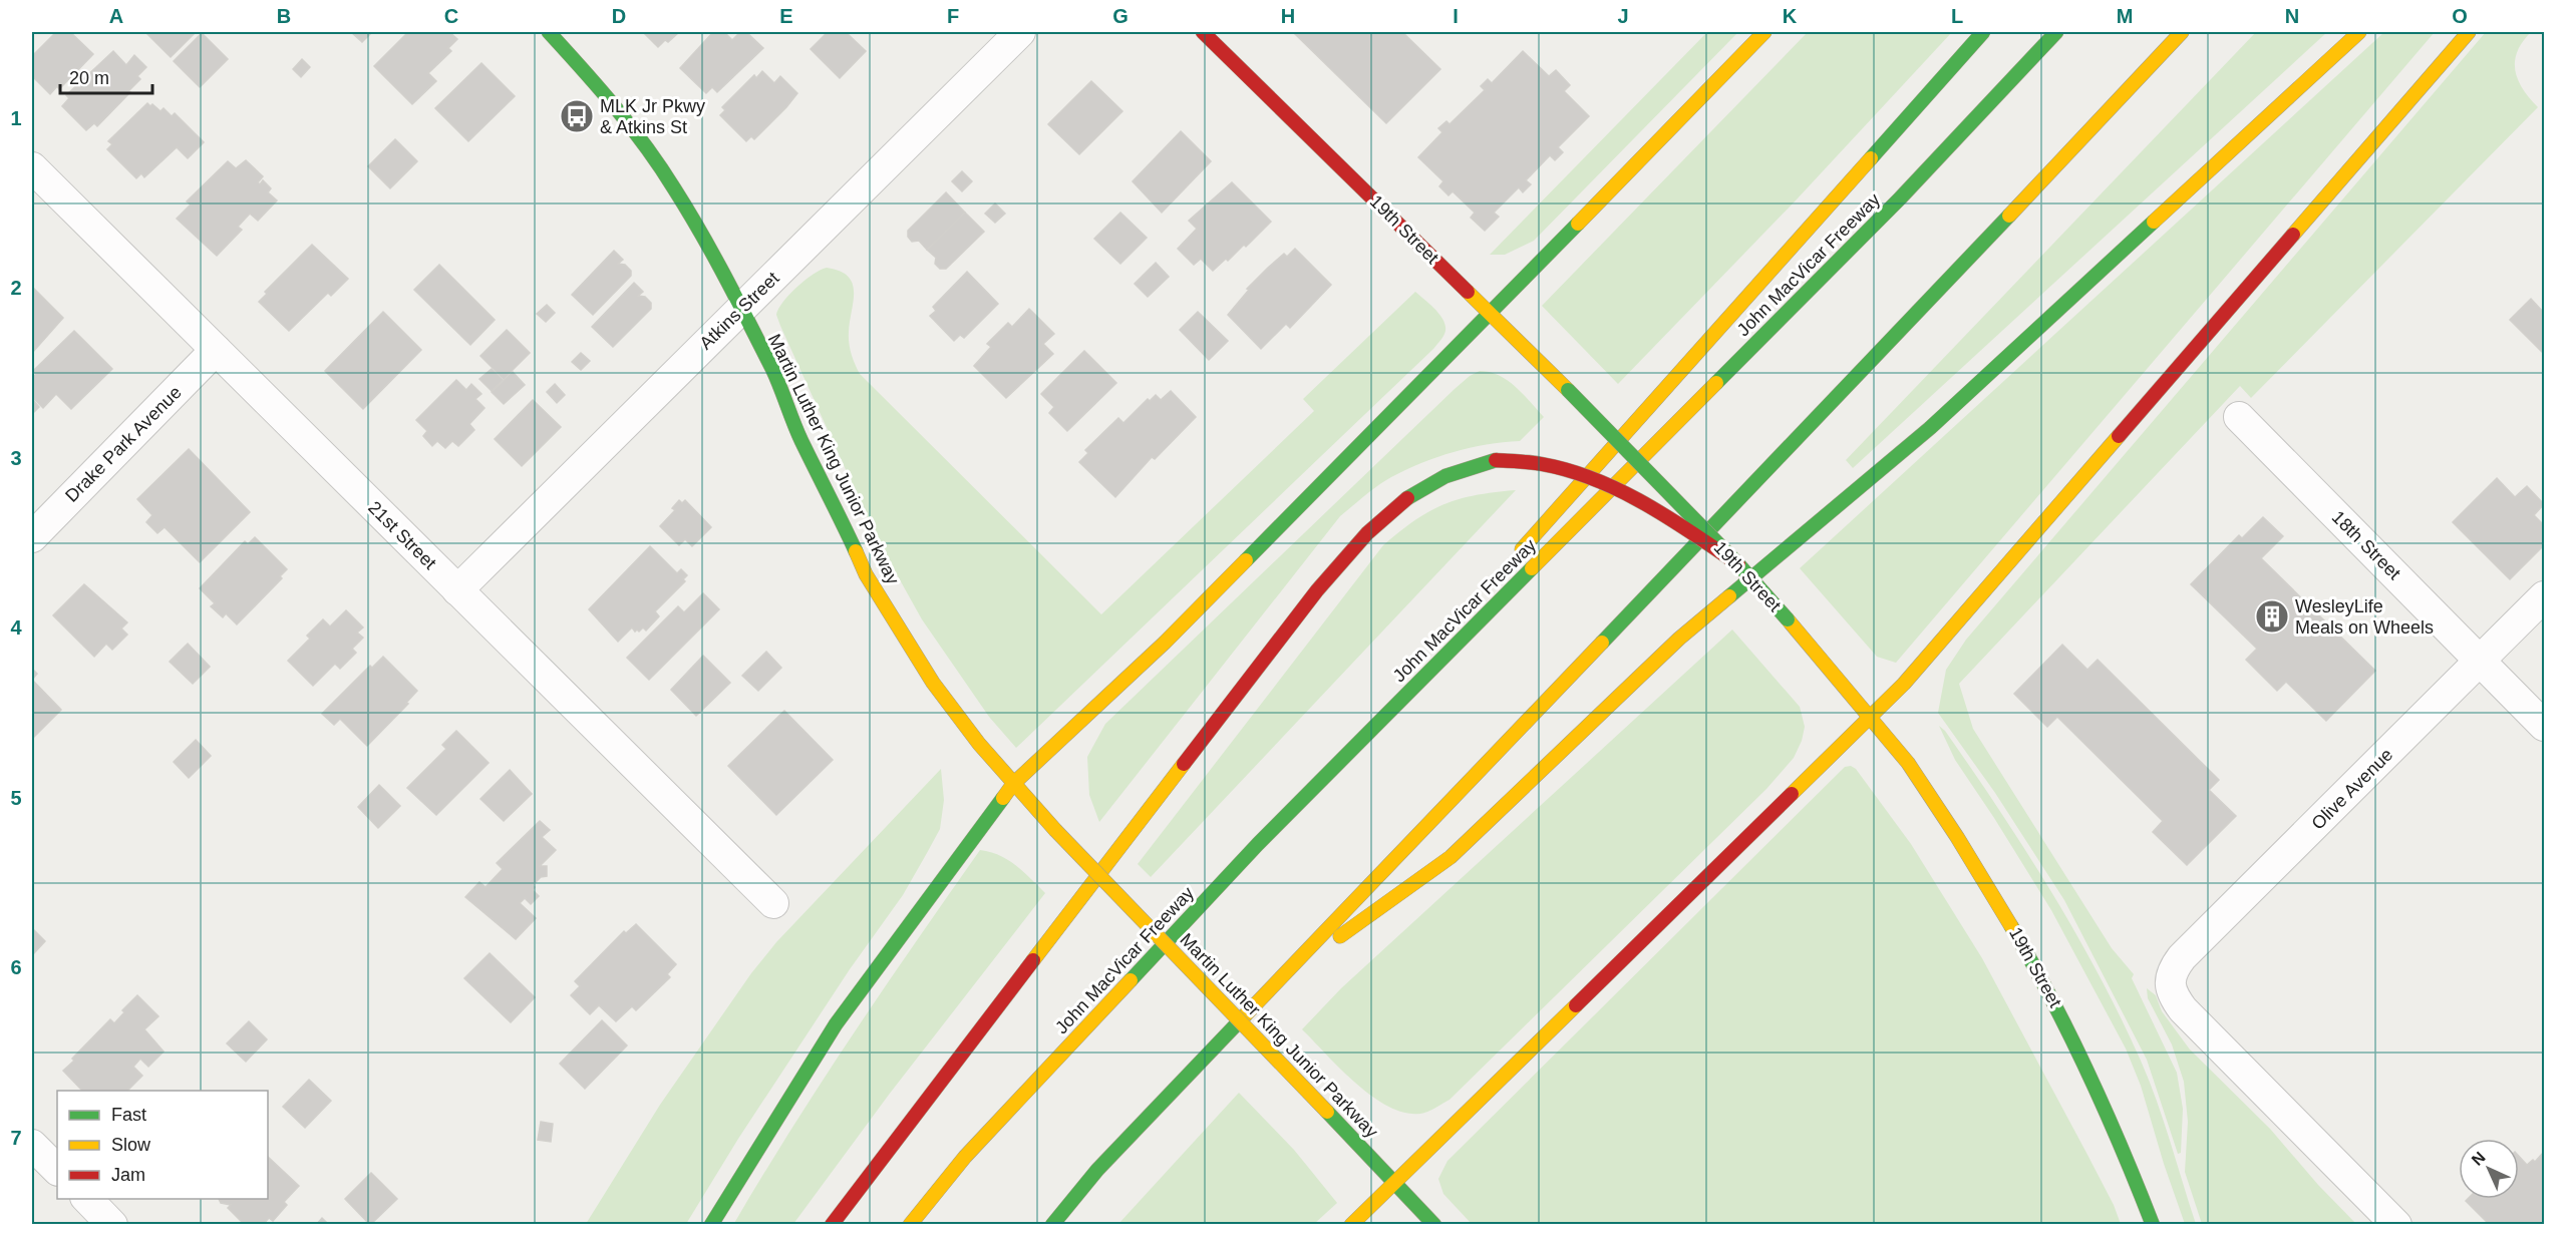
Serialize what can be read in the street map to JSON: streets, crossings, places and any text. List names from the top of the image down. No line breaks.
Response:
{"streets":{"main road":["19th Street","John MacVicar Freeway","Martin Luther King Junior Parkway"],"street":["Atkins Street","Drake Park Avenue","21st Street","18th Street","Olive Avenue"]},"crossings":[["Atkins Street","Martin Luther King Junior Parkway"],["Atkins Street","21st Street"],["Drake Park Avenue","21st Street"],["18th Street","Olive Avenue"]],"places":{"bus stop":["MLK Jr Pkwy & Atkins St"],"building":["WesleyLife Meals on Wheels"]},"legend":["Fast","Slow","Jam"],"scale_bar":"20 m","north":"top left","grid":{"columns":["A","B","C","D","E","F","G","H","I","J","K","L","M","N","O"],"rows":["1","2","3","4","5","6","7"]}}
